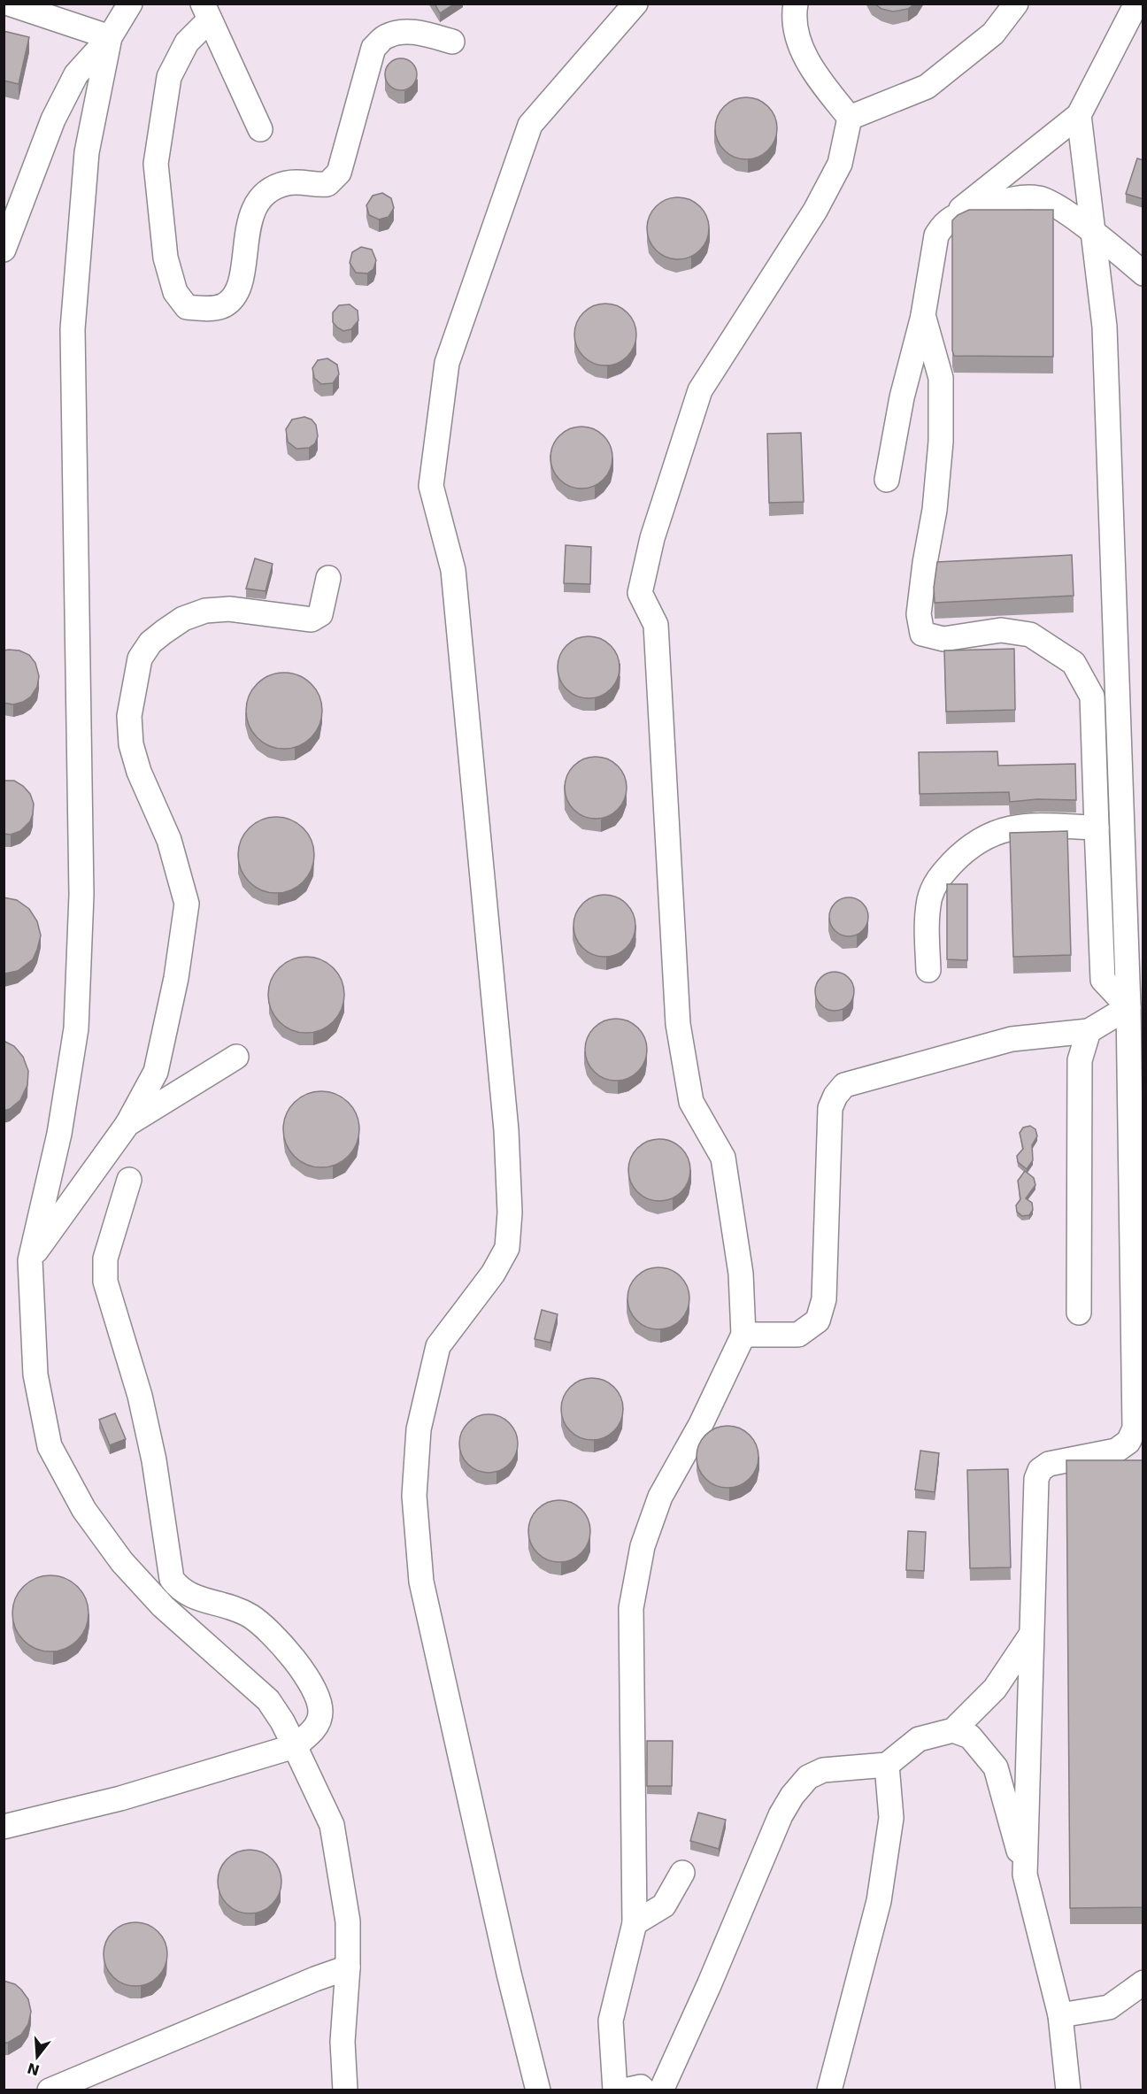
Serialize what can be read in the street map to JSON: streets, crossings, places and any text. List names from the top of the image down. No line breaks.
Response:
{"north":"bottom"}
